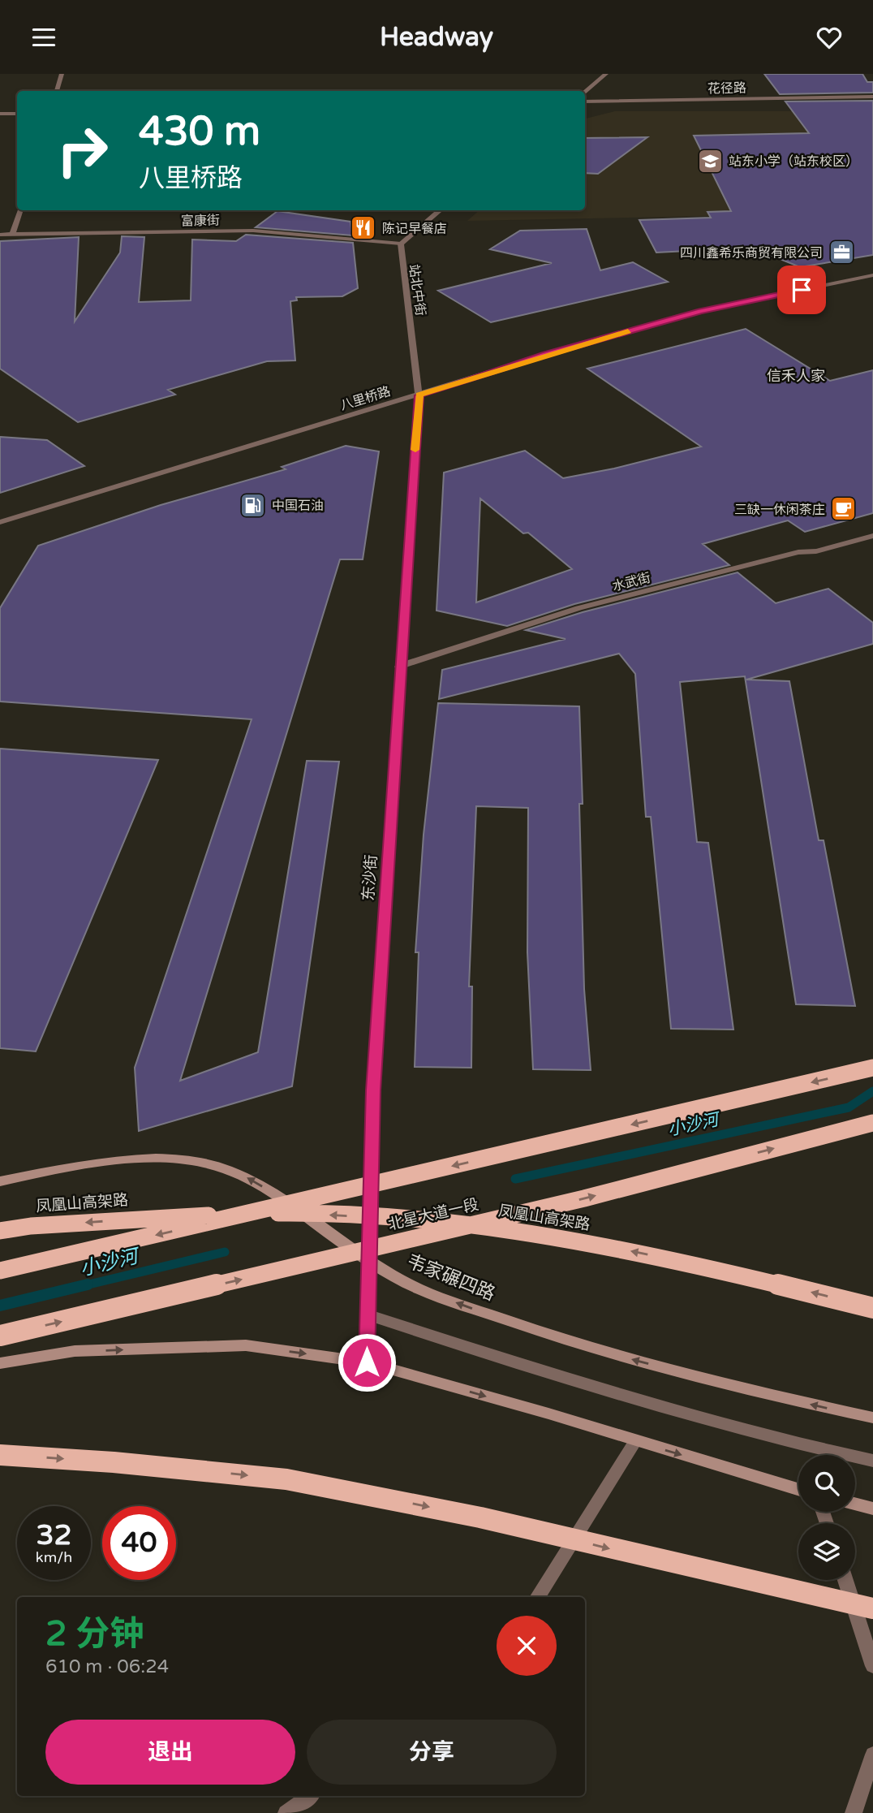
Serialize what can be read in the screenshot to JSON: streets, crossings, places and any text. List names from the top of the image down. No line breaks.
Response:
{"streets":{"highway":["凤凰山高架路","北星大道一段"],"main road":["韦家碾四路"],"street":["花径路","富康街","站北中街","八里桥路","水武街","东沙街"]},"crossings":[["富康街","站北中街"],["站北中街","八里桥路"],["站北中街","东沙街"],["八里桥路","东沙街"],["水武街","东沙街"],["东沙街","韦家碾四路"]],"districts":["信禾人家"],"water":["小沙河"],"places":{"school or university":["站东小学（站东校区）"],"restaurant":["陈记早餐店"],"office":["四川鑫希乐商贸有限公司"],"fuel station":["中国石油"],"cafe":["三缺一休闲茶庄"]},"page":{"header":"Headway","turn":["430 m","八里桥路"],"speed":"32 km/h","limit":"40","heading":["2 分钟","610 m · 06:24"],"buttons":["退出","分享"]}}
